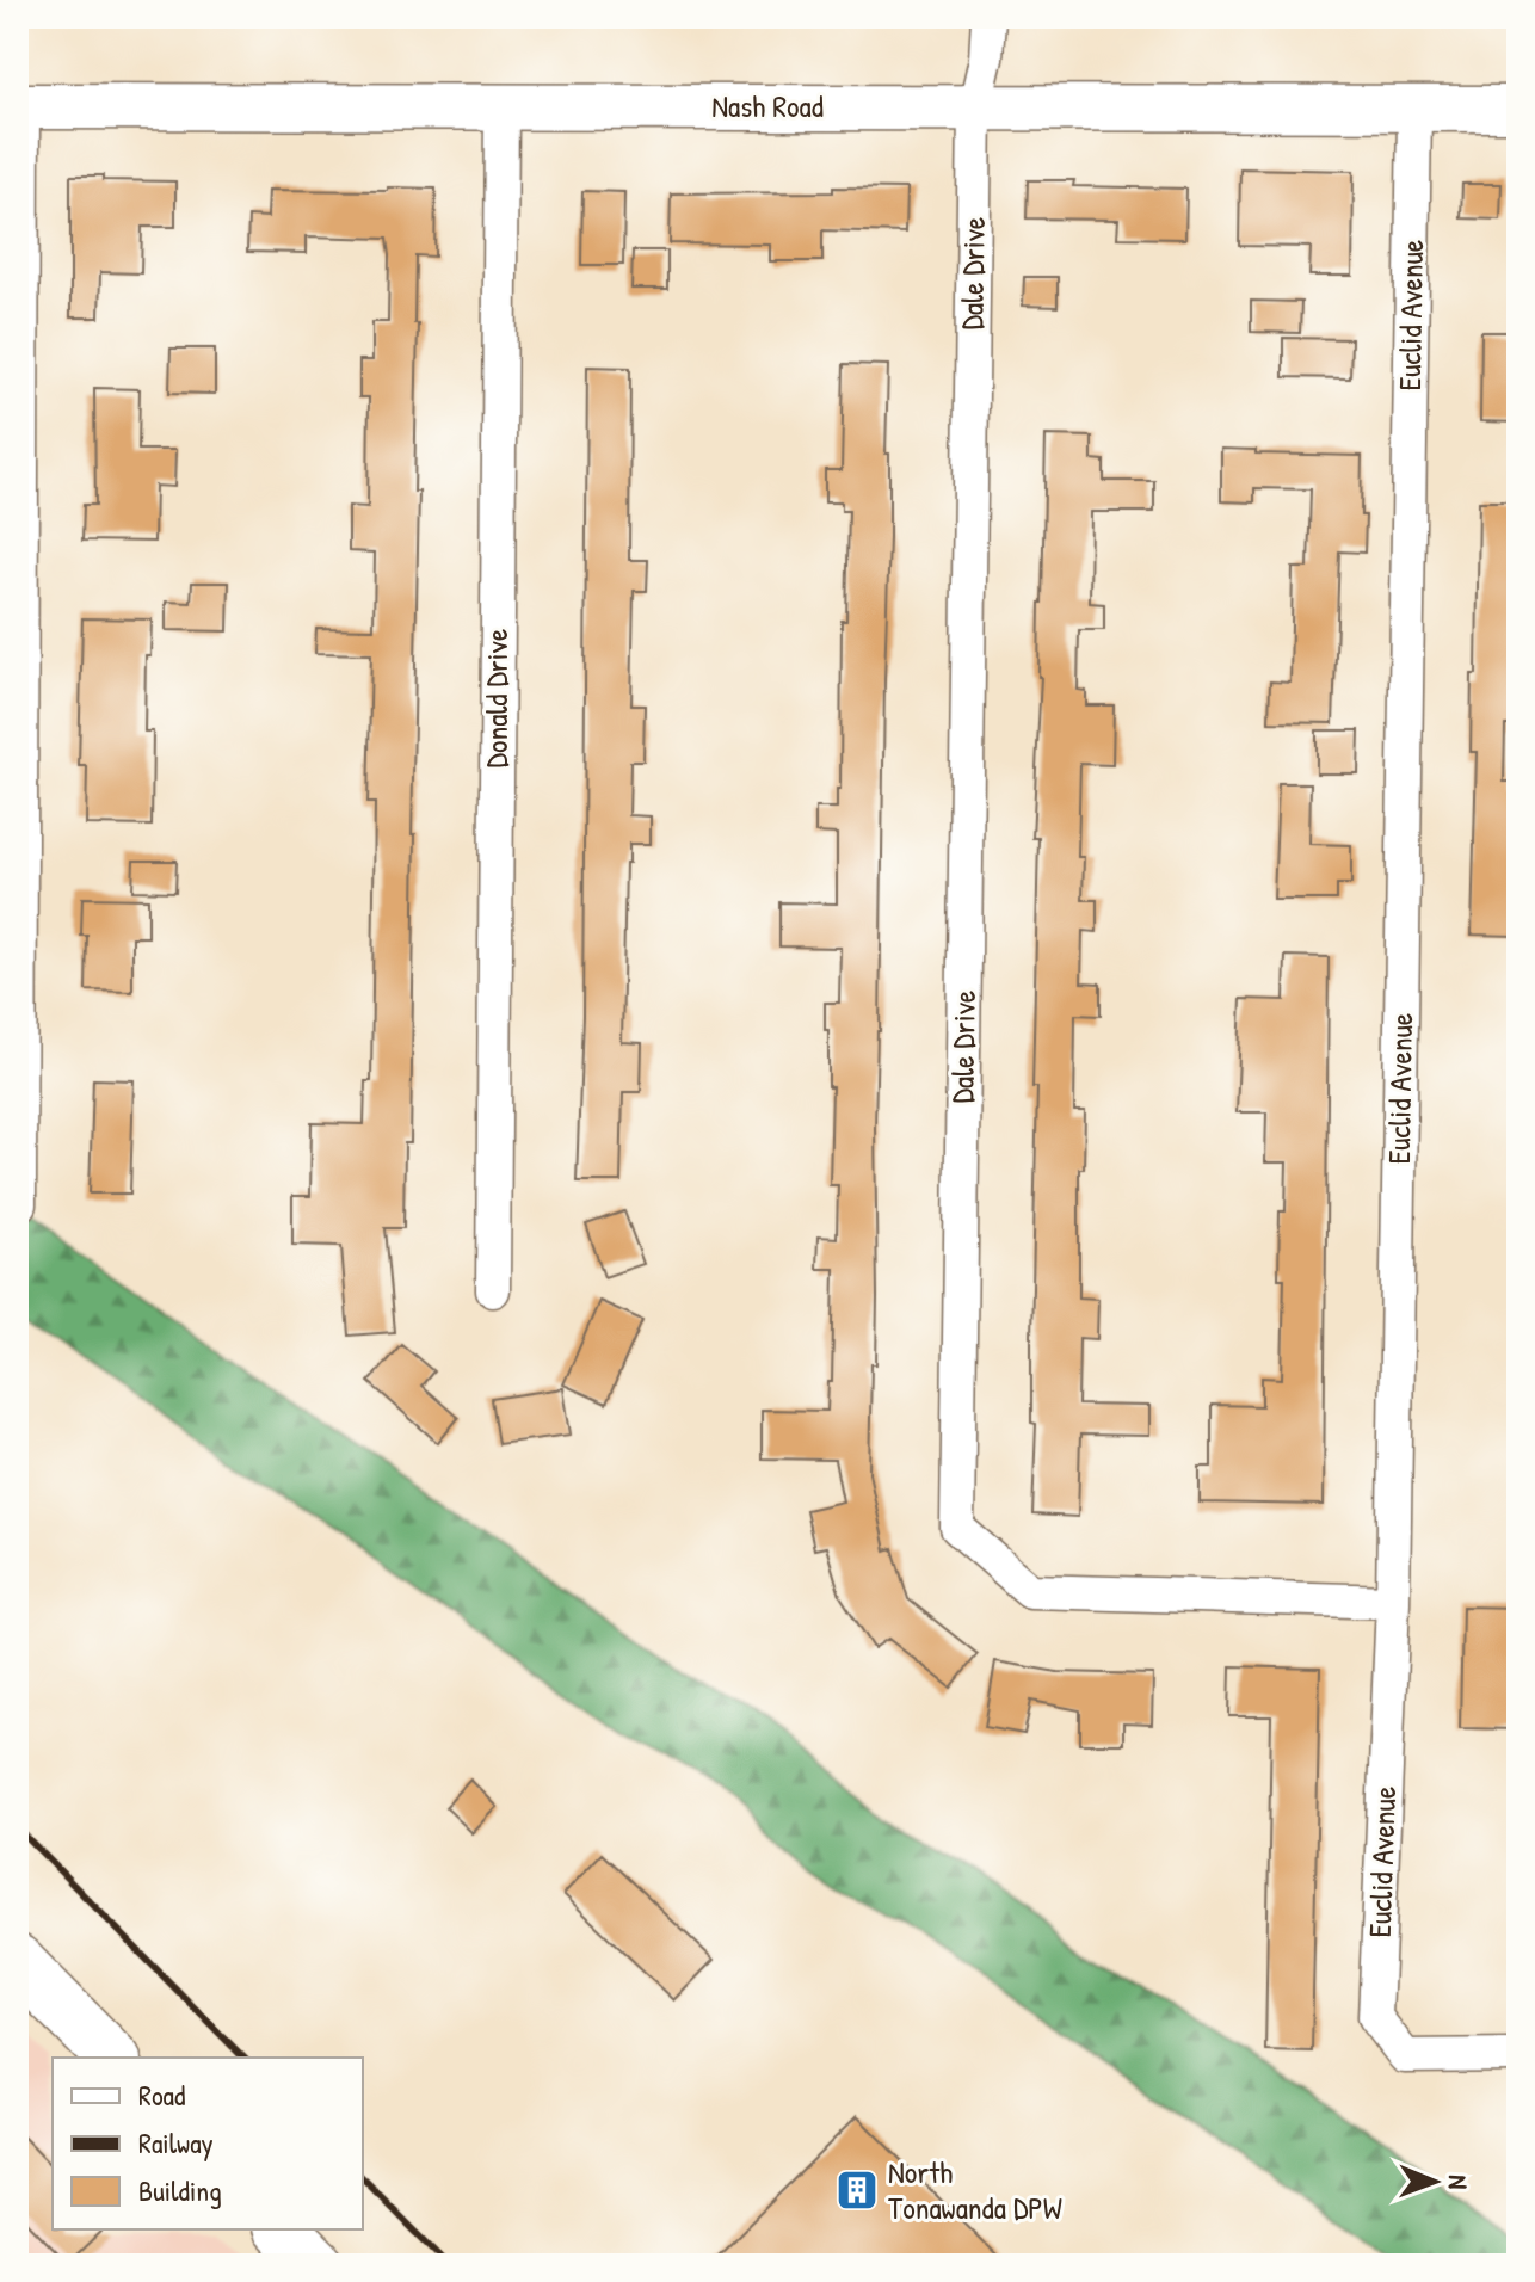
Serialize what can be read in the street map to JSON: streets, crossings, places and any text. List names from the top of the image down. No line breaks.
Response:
{"streets":{"main road":["Nash Road"],"street":["Dale Drive","Euclid Avenue","Donald Drive"]},"crossings":[["Nash Road","Dale Drive"],["Nash Road","Euclid Avenue"],["Nash Road","Donald Drive"],["Dale Drive","Euclid Avenue"]],"places":{"building":["North Tonawanda DPW"]},"legend":["Road","Railway","Building"],"north":"right"}
